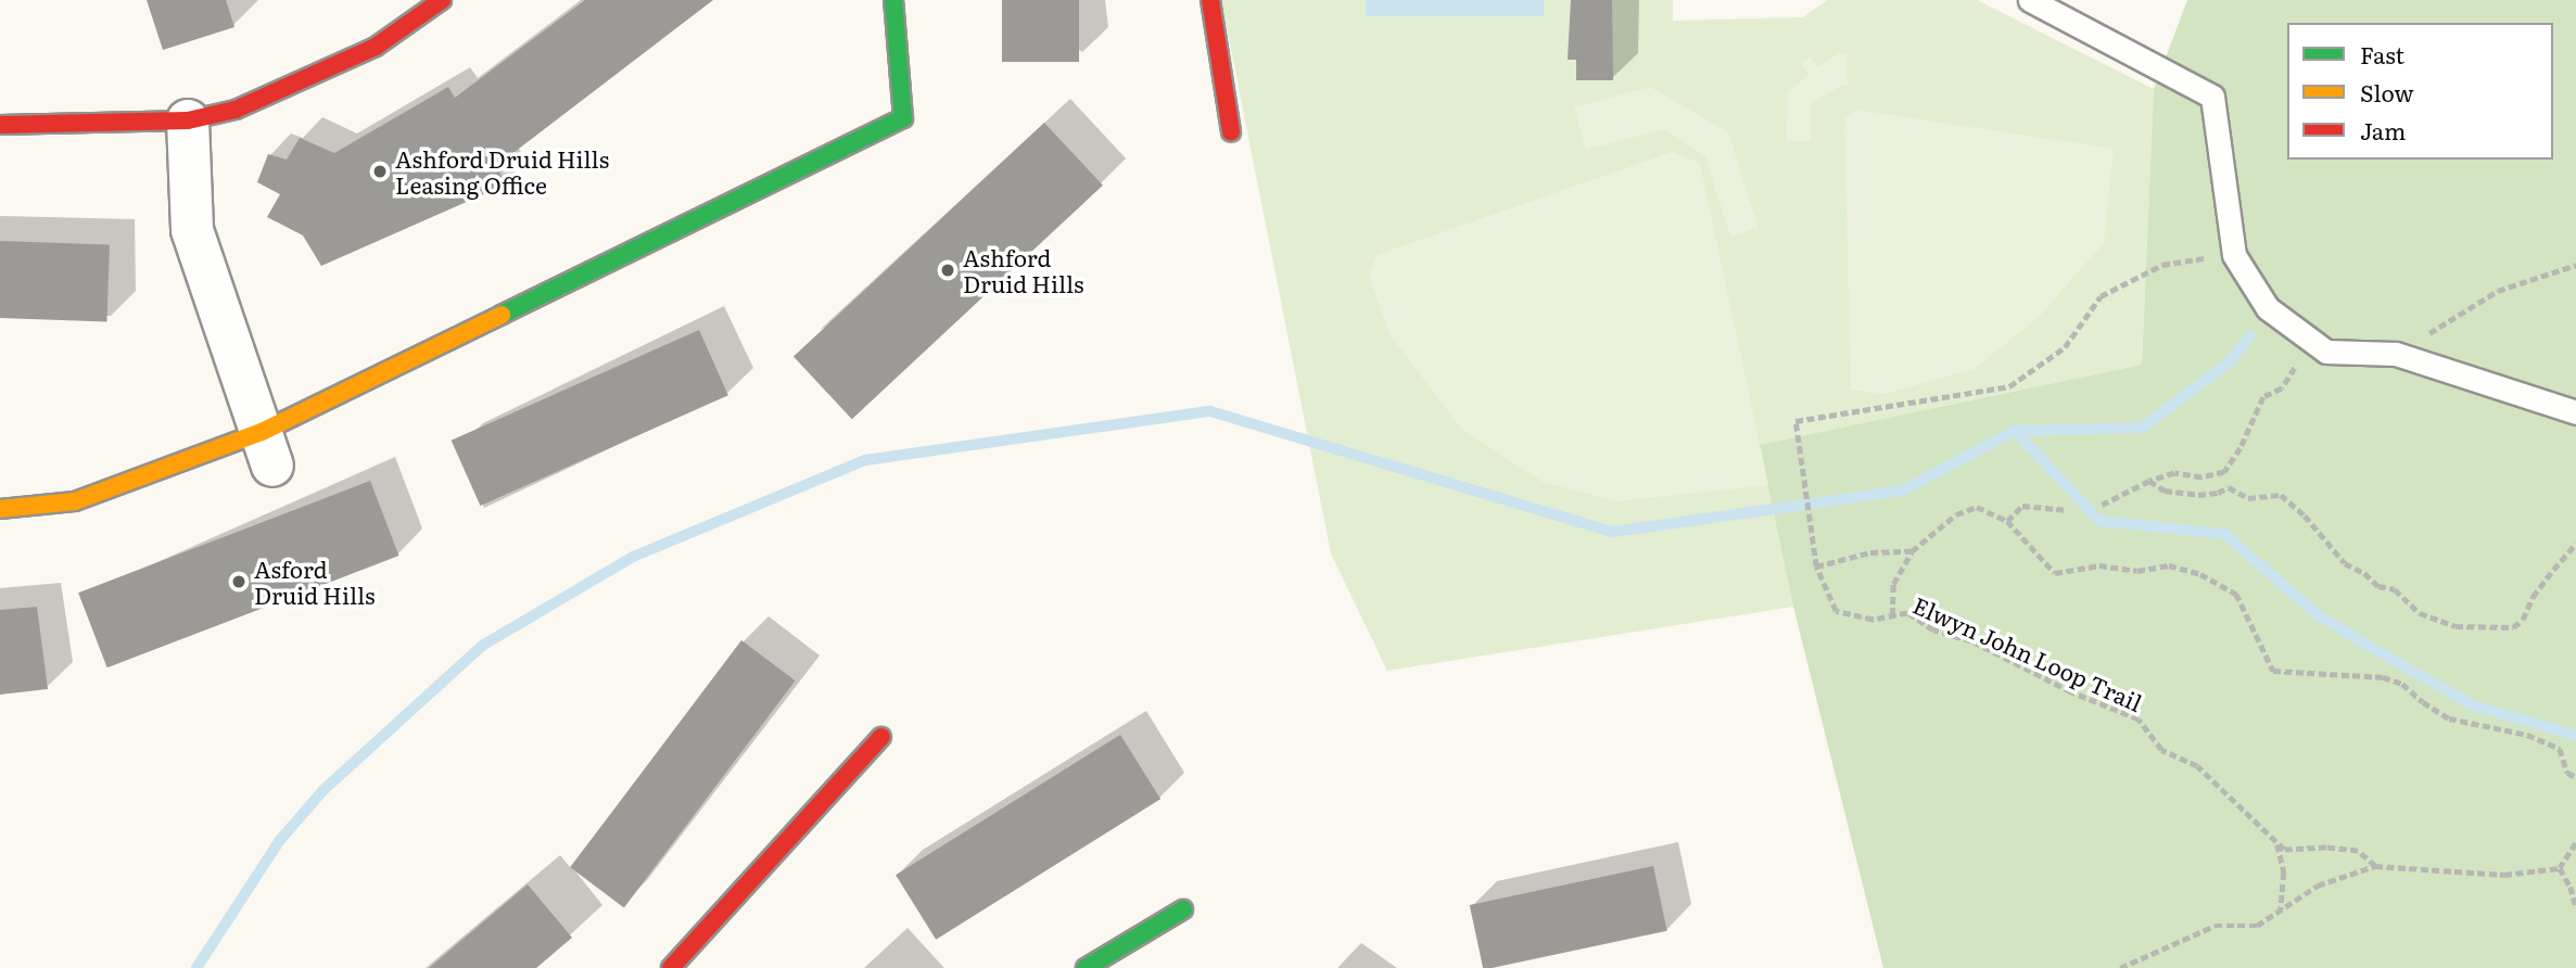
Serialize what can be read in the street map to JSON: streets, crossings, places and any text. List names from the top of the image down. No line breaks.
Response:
{"streets":{"path":["Elwyn John Loop Trail"]},"places":["Ashford Druid Hills Leasing Office","Ashford Druid Hills","Asford Druid Hills"],"legend":["Fast","Slow","Jam"]}
